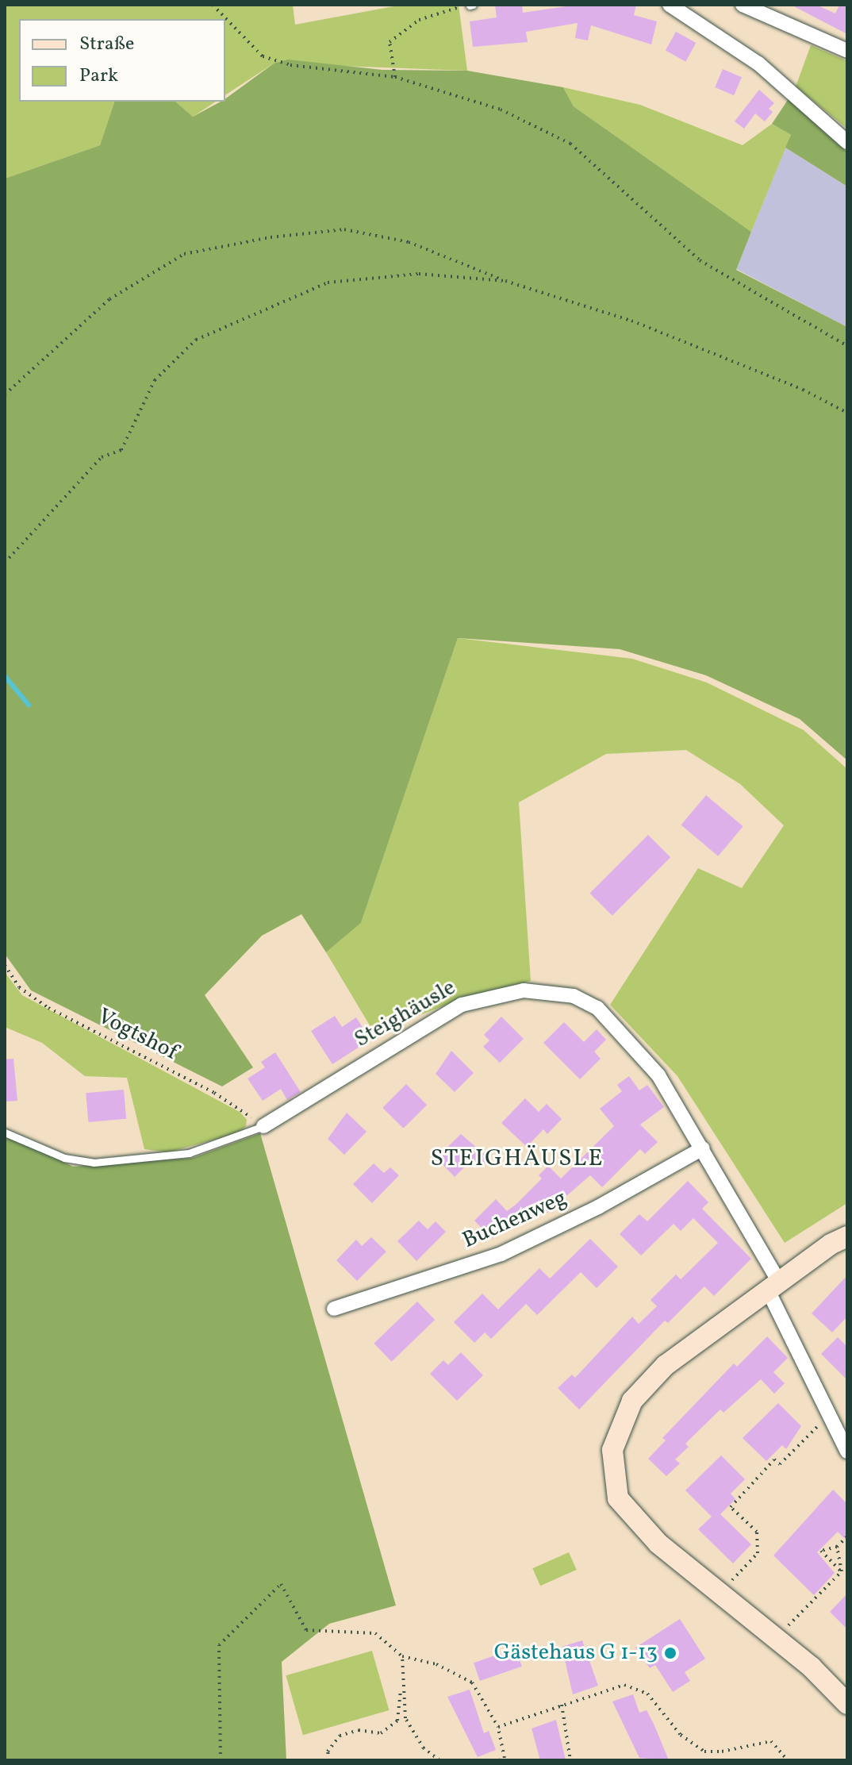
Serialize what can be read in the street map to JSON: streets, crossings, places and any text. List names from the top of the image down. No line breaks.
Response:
{"streets":{"street":["Steighäusle","Buchenweg"],"path":["Vogtshof"]},"crossings":[["Steighäusle","Vogtshof"],["Steighäusle","Buchenweg"]],"districts":["STEIGHÄUSLE"],"places":["Gästehaus G 1-13"],"legend":["Straße","Park"]}
